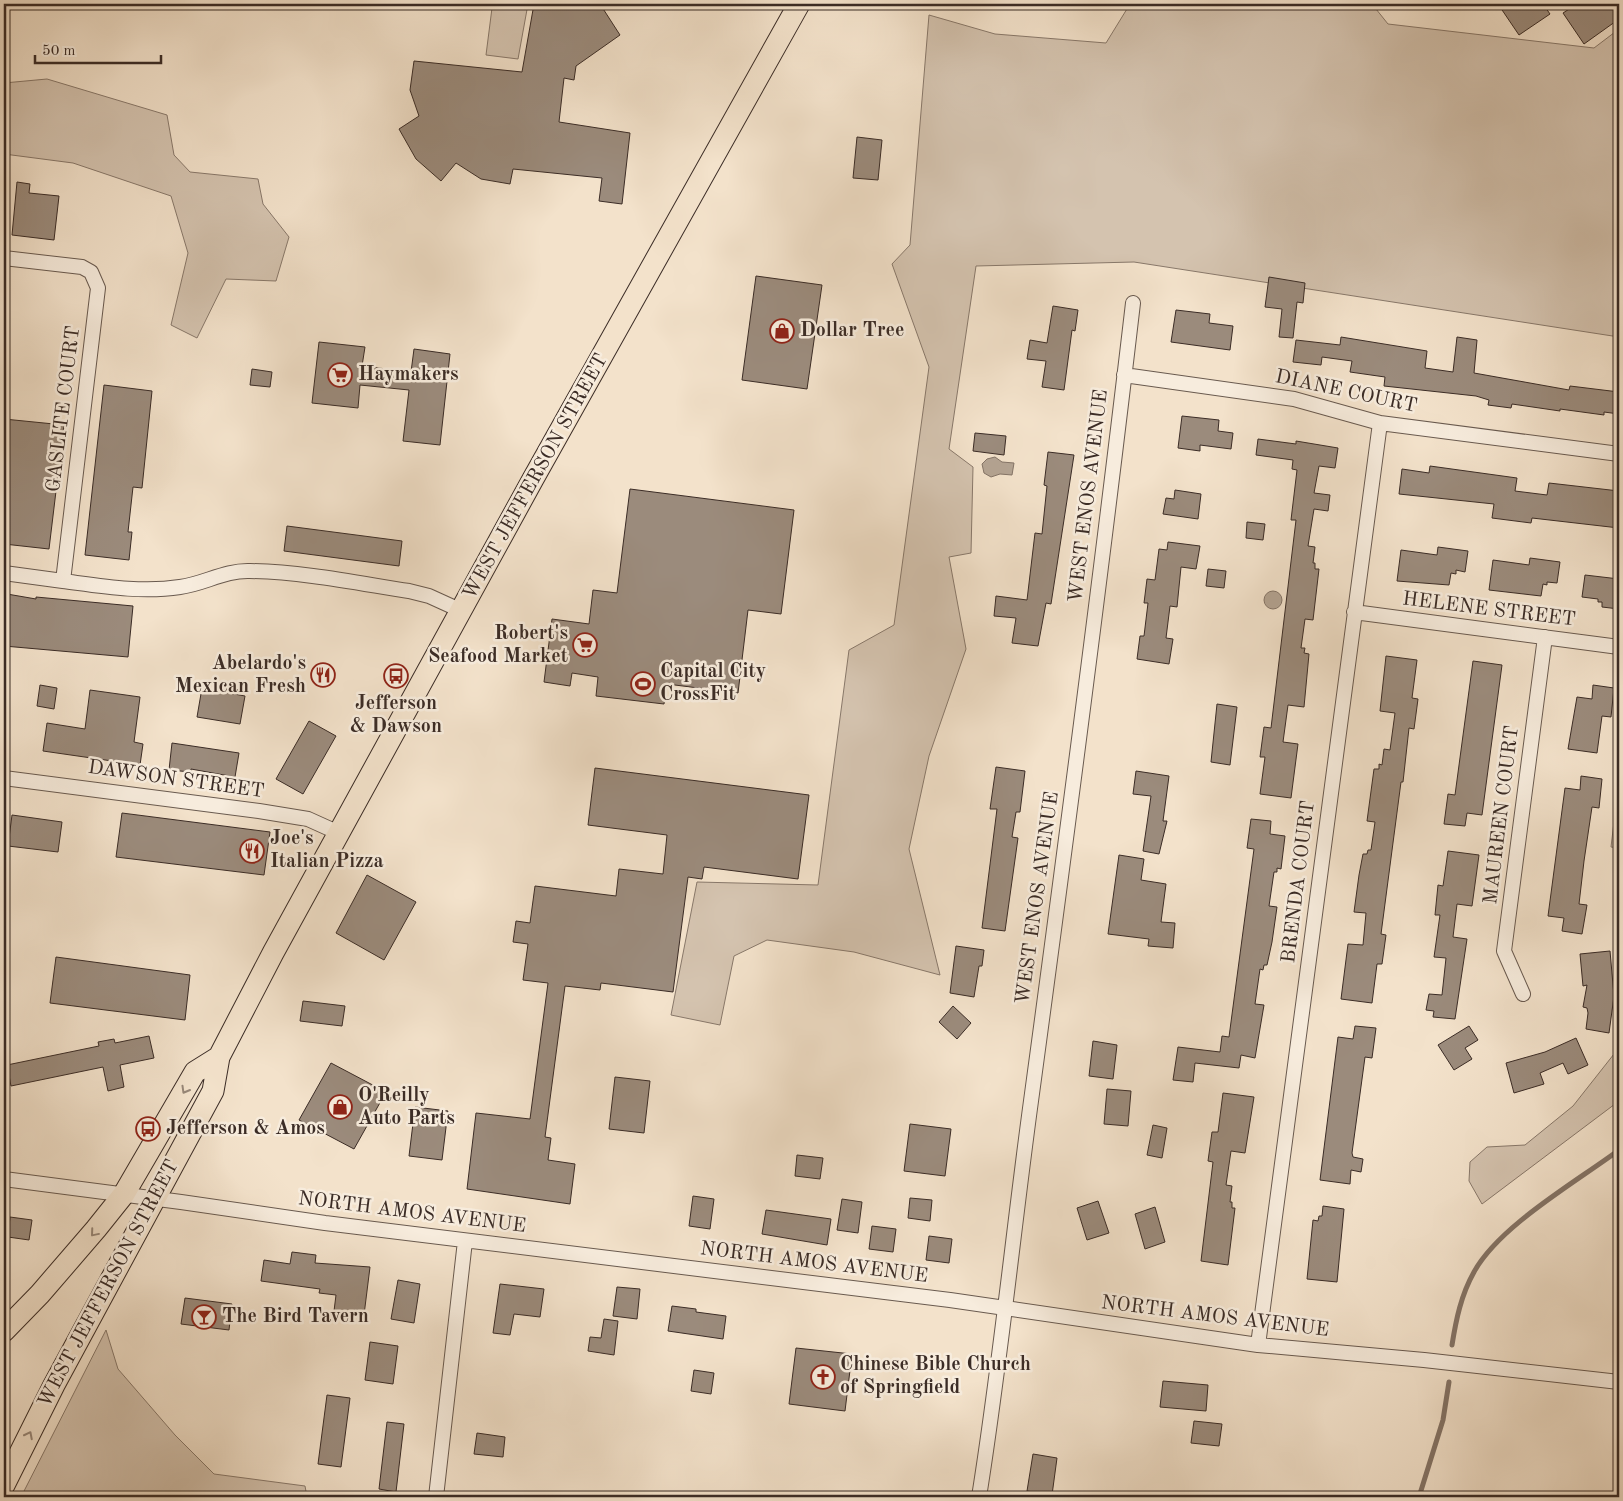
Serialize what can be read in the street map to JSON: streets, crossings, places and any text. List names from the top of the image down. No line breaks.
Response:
{"streets":{"main road":["WEST JEFFERSON STREET"],"street":["DIANE COURT","GASLITE COURT","WEST ENOS AVENUE","HELENE STREET","DAWSON STREET","MAUREEN COURT","BRENDA COURT","NORTH AMOS AVENUE"]},"crossings":[["DIANE COURT","WEST ENOS AVENUE"],["DIANE COURT","BRENDA COURT"],["WEST JEFFERSON STREET","DAWSON STREET"],["WEST JEFFERSON STREET","NORTH AMOS AVENUE"],["WEST ENOS AVENUE","NORTH AMOS AVENUE"],["HELENE STREET","MAUREEN COURT"],["HELENE STREET","BRENDA COURT"],["BRENDA COURT","NORTH AMOS AVENUE"]],"places":{"shop":["Dollar Tree","O'Reilly Auto Parts"],"supermarket":["Haymakers","Robert's Seafood Market"],"restaurant":["Abelardo's Mexican Fresh","Joe's Italian Pizza"],"bus stop":["Jefferson & Dawson","Jefferson & Amos"],"sports":["Capital City CrossFit"],"bar":["The Bird Tavern"],"church":["Chinese Bible Church of Springfield"]},"scale_bar":"50 m"}
